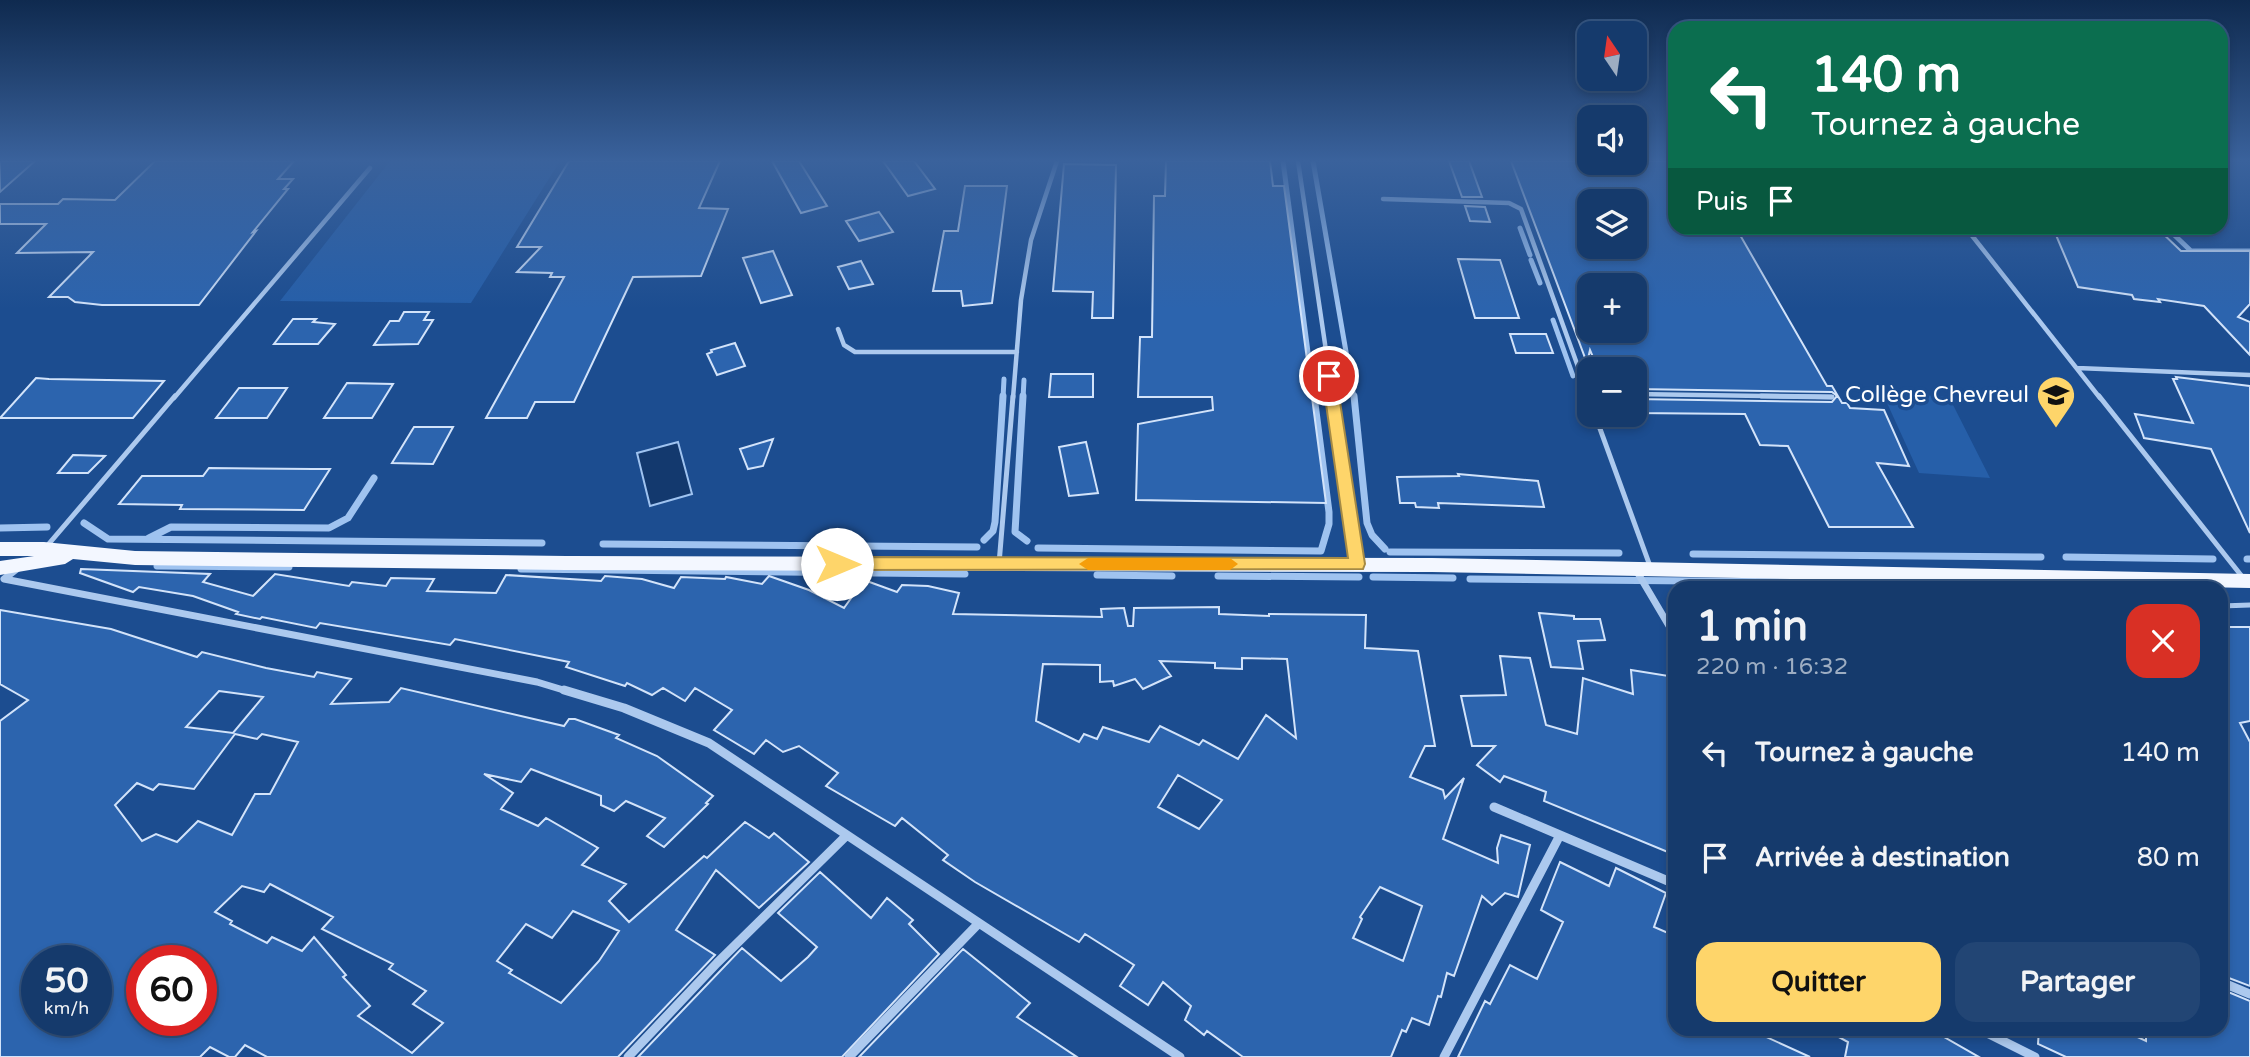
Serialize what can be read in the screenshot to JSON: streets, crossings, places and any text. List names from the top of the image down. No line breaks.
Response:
{"places":{"school or university":["Collège Chevreul"]},"north":"top","page":{"map_buttons":["+","−"],"turn":["140 m","Tournez à gauche"],"then":"Puis","heading":["1 min","220 m · 16:32"],"list":[{"name":"Tournez à gauche","value":"140 m"},{"name":"Arrivée à destination","value":"80 m"}],"buttons":["Quitter","Partager"],"speed":"50 km/h","limit":"60"}}
